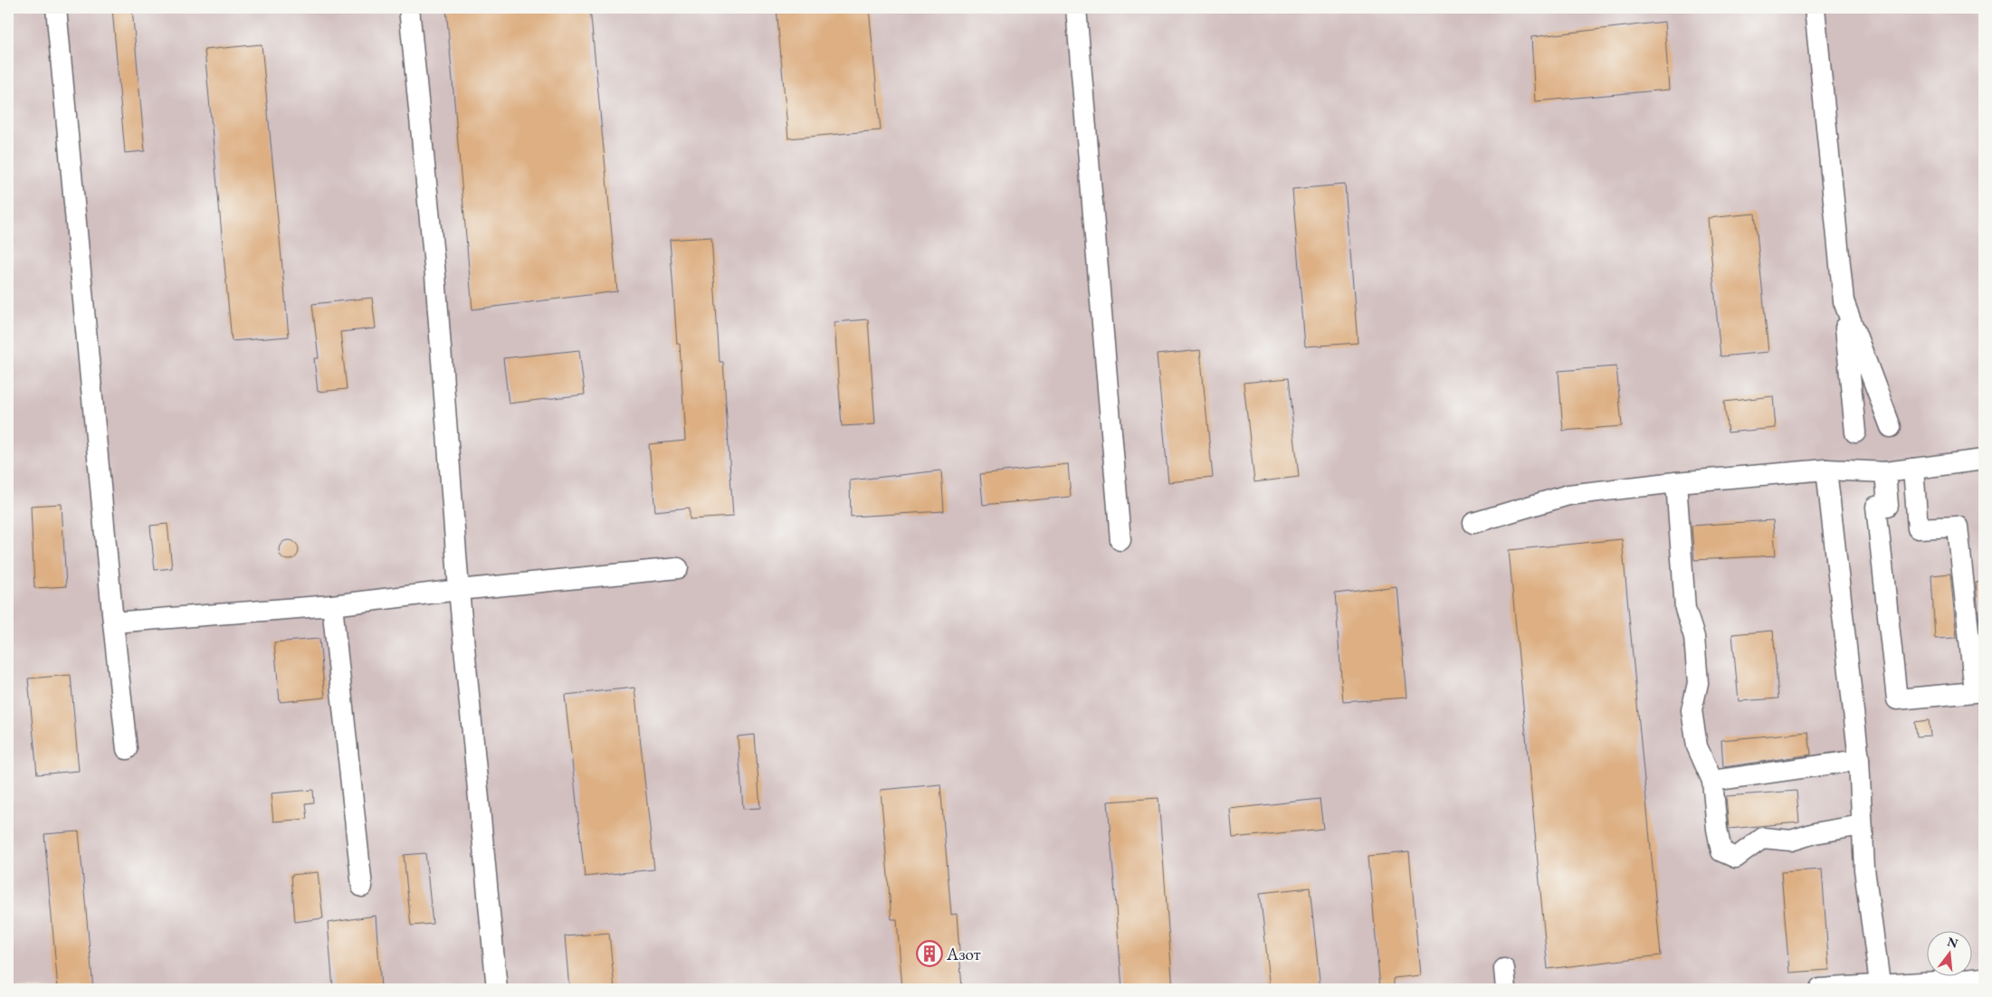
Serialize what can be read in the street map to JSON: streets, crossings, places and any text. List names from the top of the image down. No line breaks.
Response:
{"places":{"building":["Азот"]},"north":"top"}
